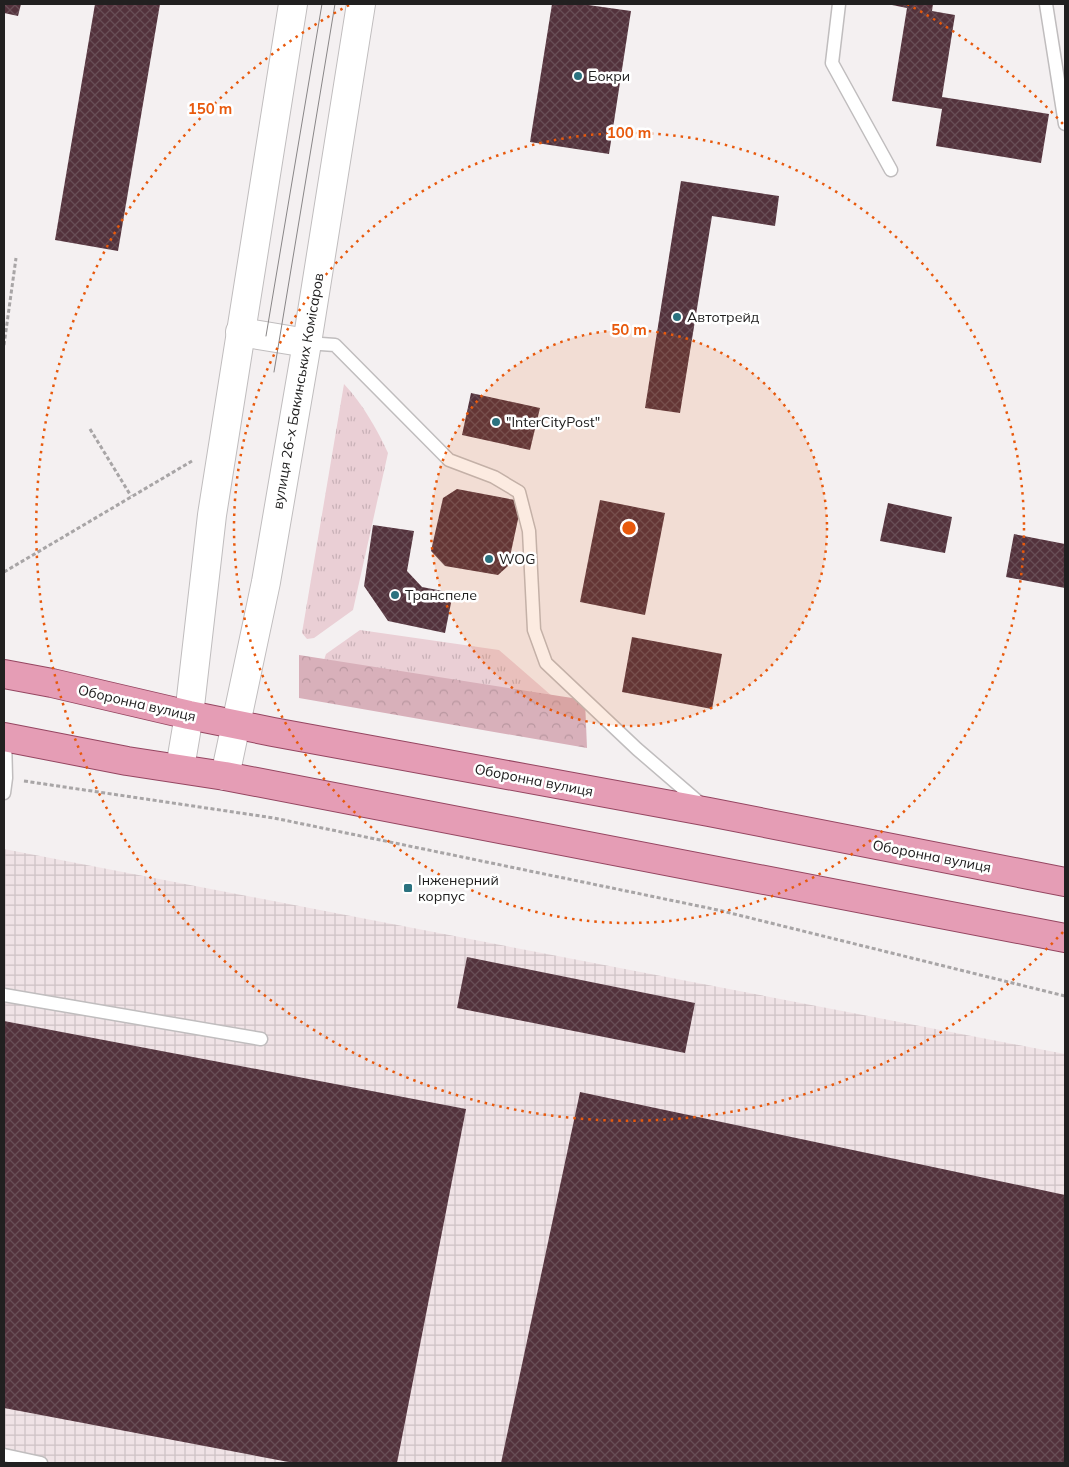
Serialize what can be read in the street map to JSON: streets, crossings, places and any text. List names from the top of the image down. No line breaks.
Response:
{"streets":{"main road":["Оборонна вулиця"],"street":["вулиця 26-х Бакинських Комісаров"]},"crossings":[["вулиця 26-х Бакинських Комісаров","Оборонна вулиця"]],"places":{"other":["Бокри","Автотрейд","\"InterCityPost\"","WOG","Транспеле"],"transit":["Інженерний корпус"]},"rings":["150 m","100 m","50 m"]}
